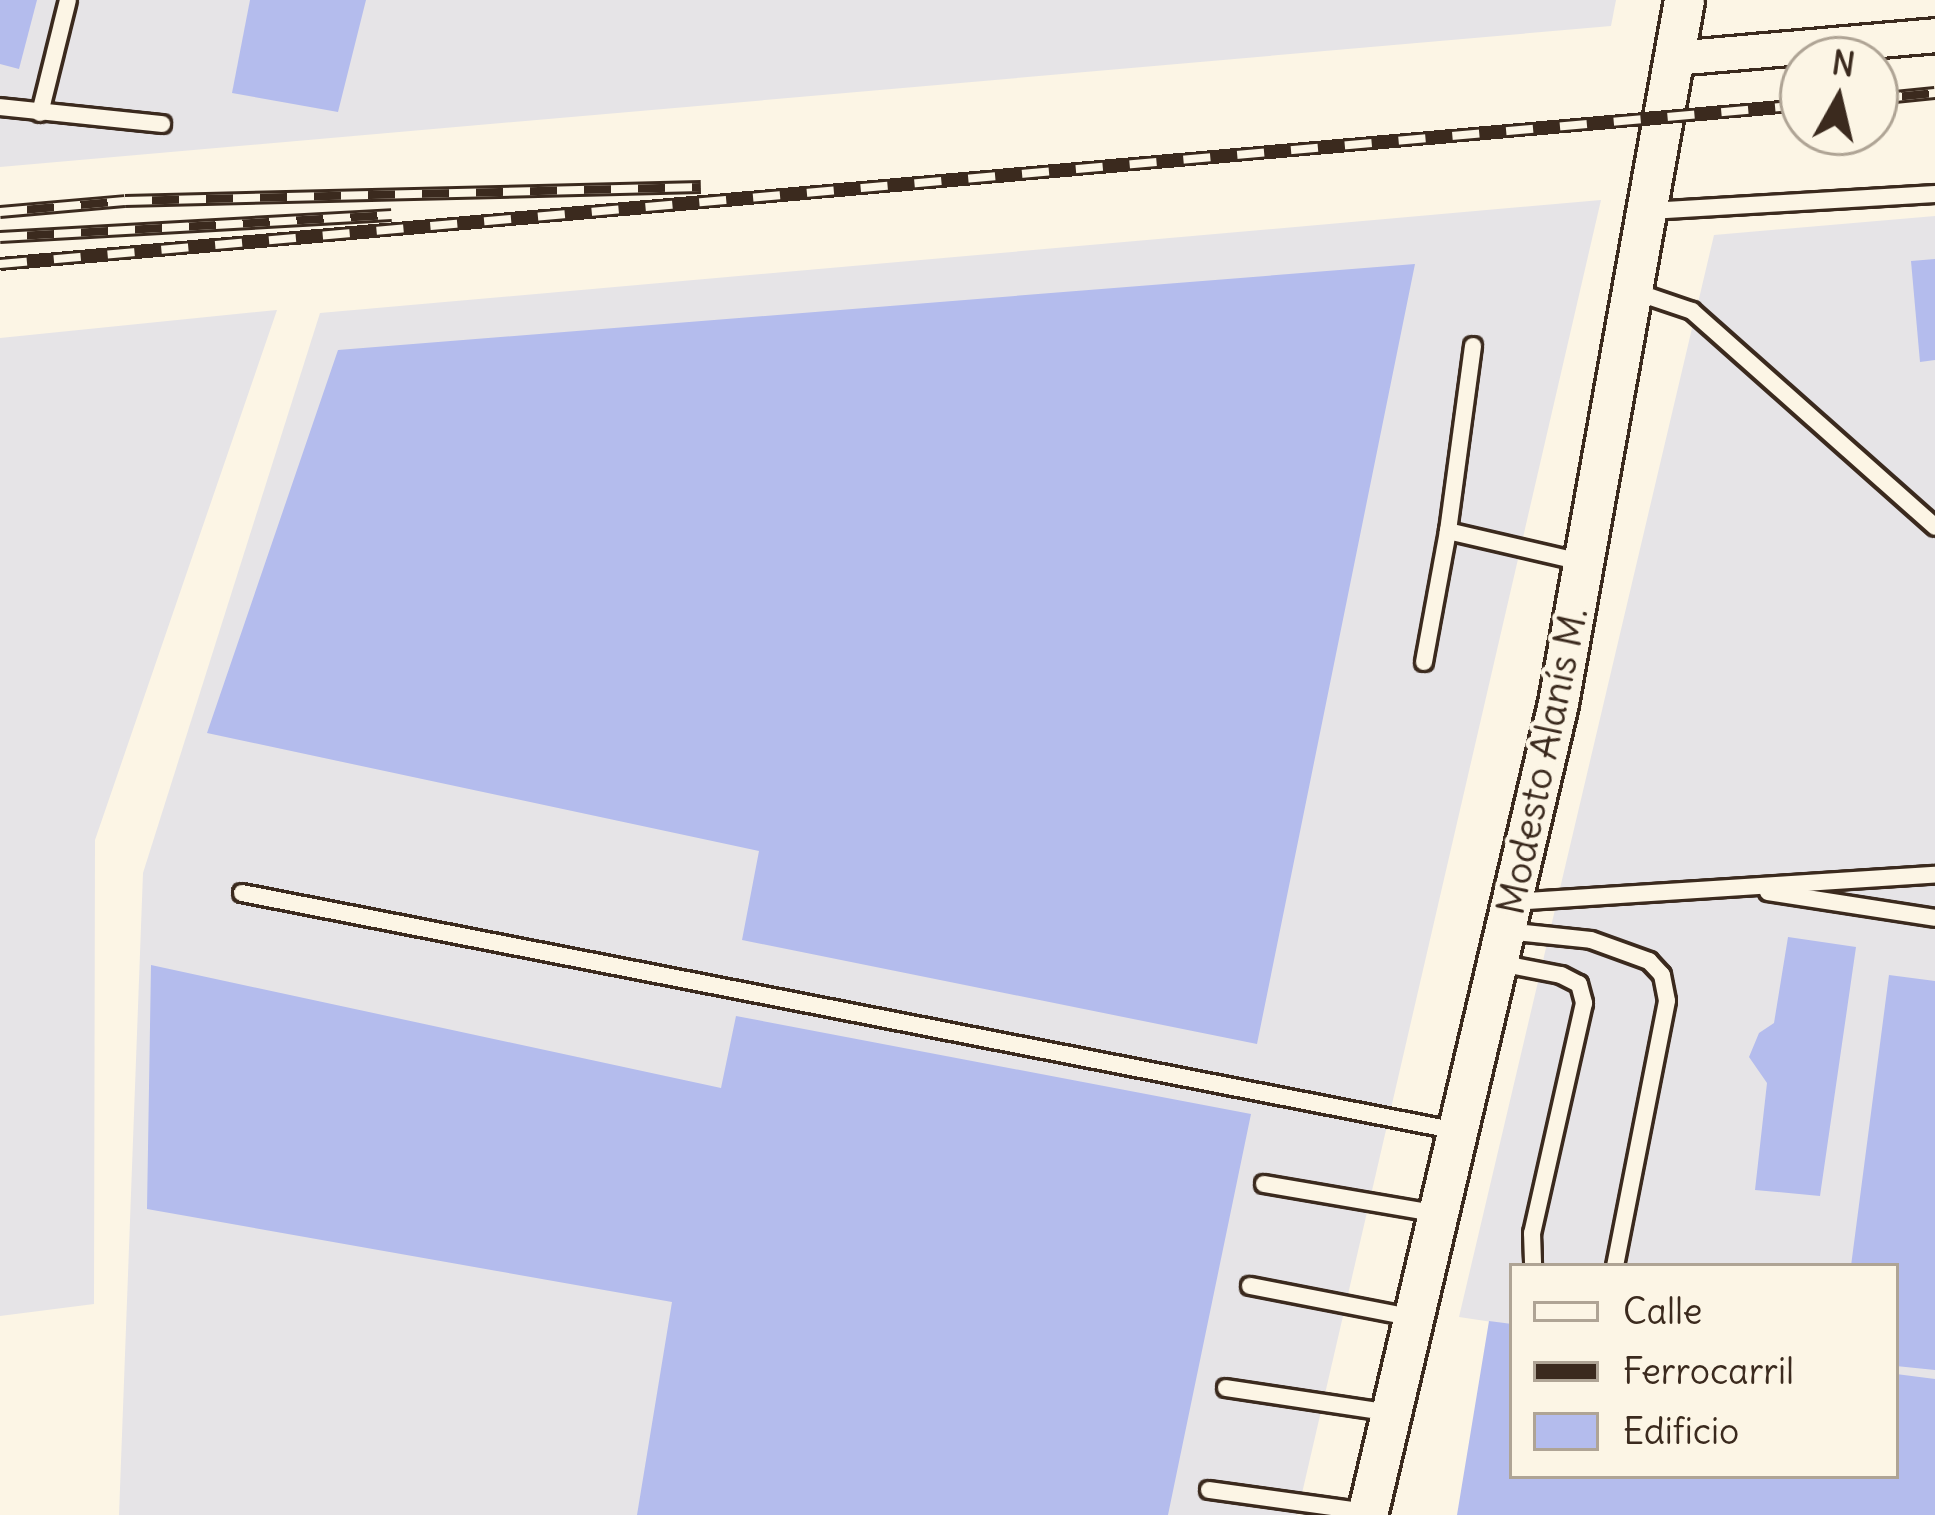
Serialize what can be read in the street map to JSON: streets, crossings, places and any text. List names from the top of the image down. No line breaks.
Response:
{"streets":{"street":["Modesto Alanís M."]},"legend":["Calle","Ferrocarril","Edificio"],"north":"top"}
